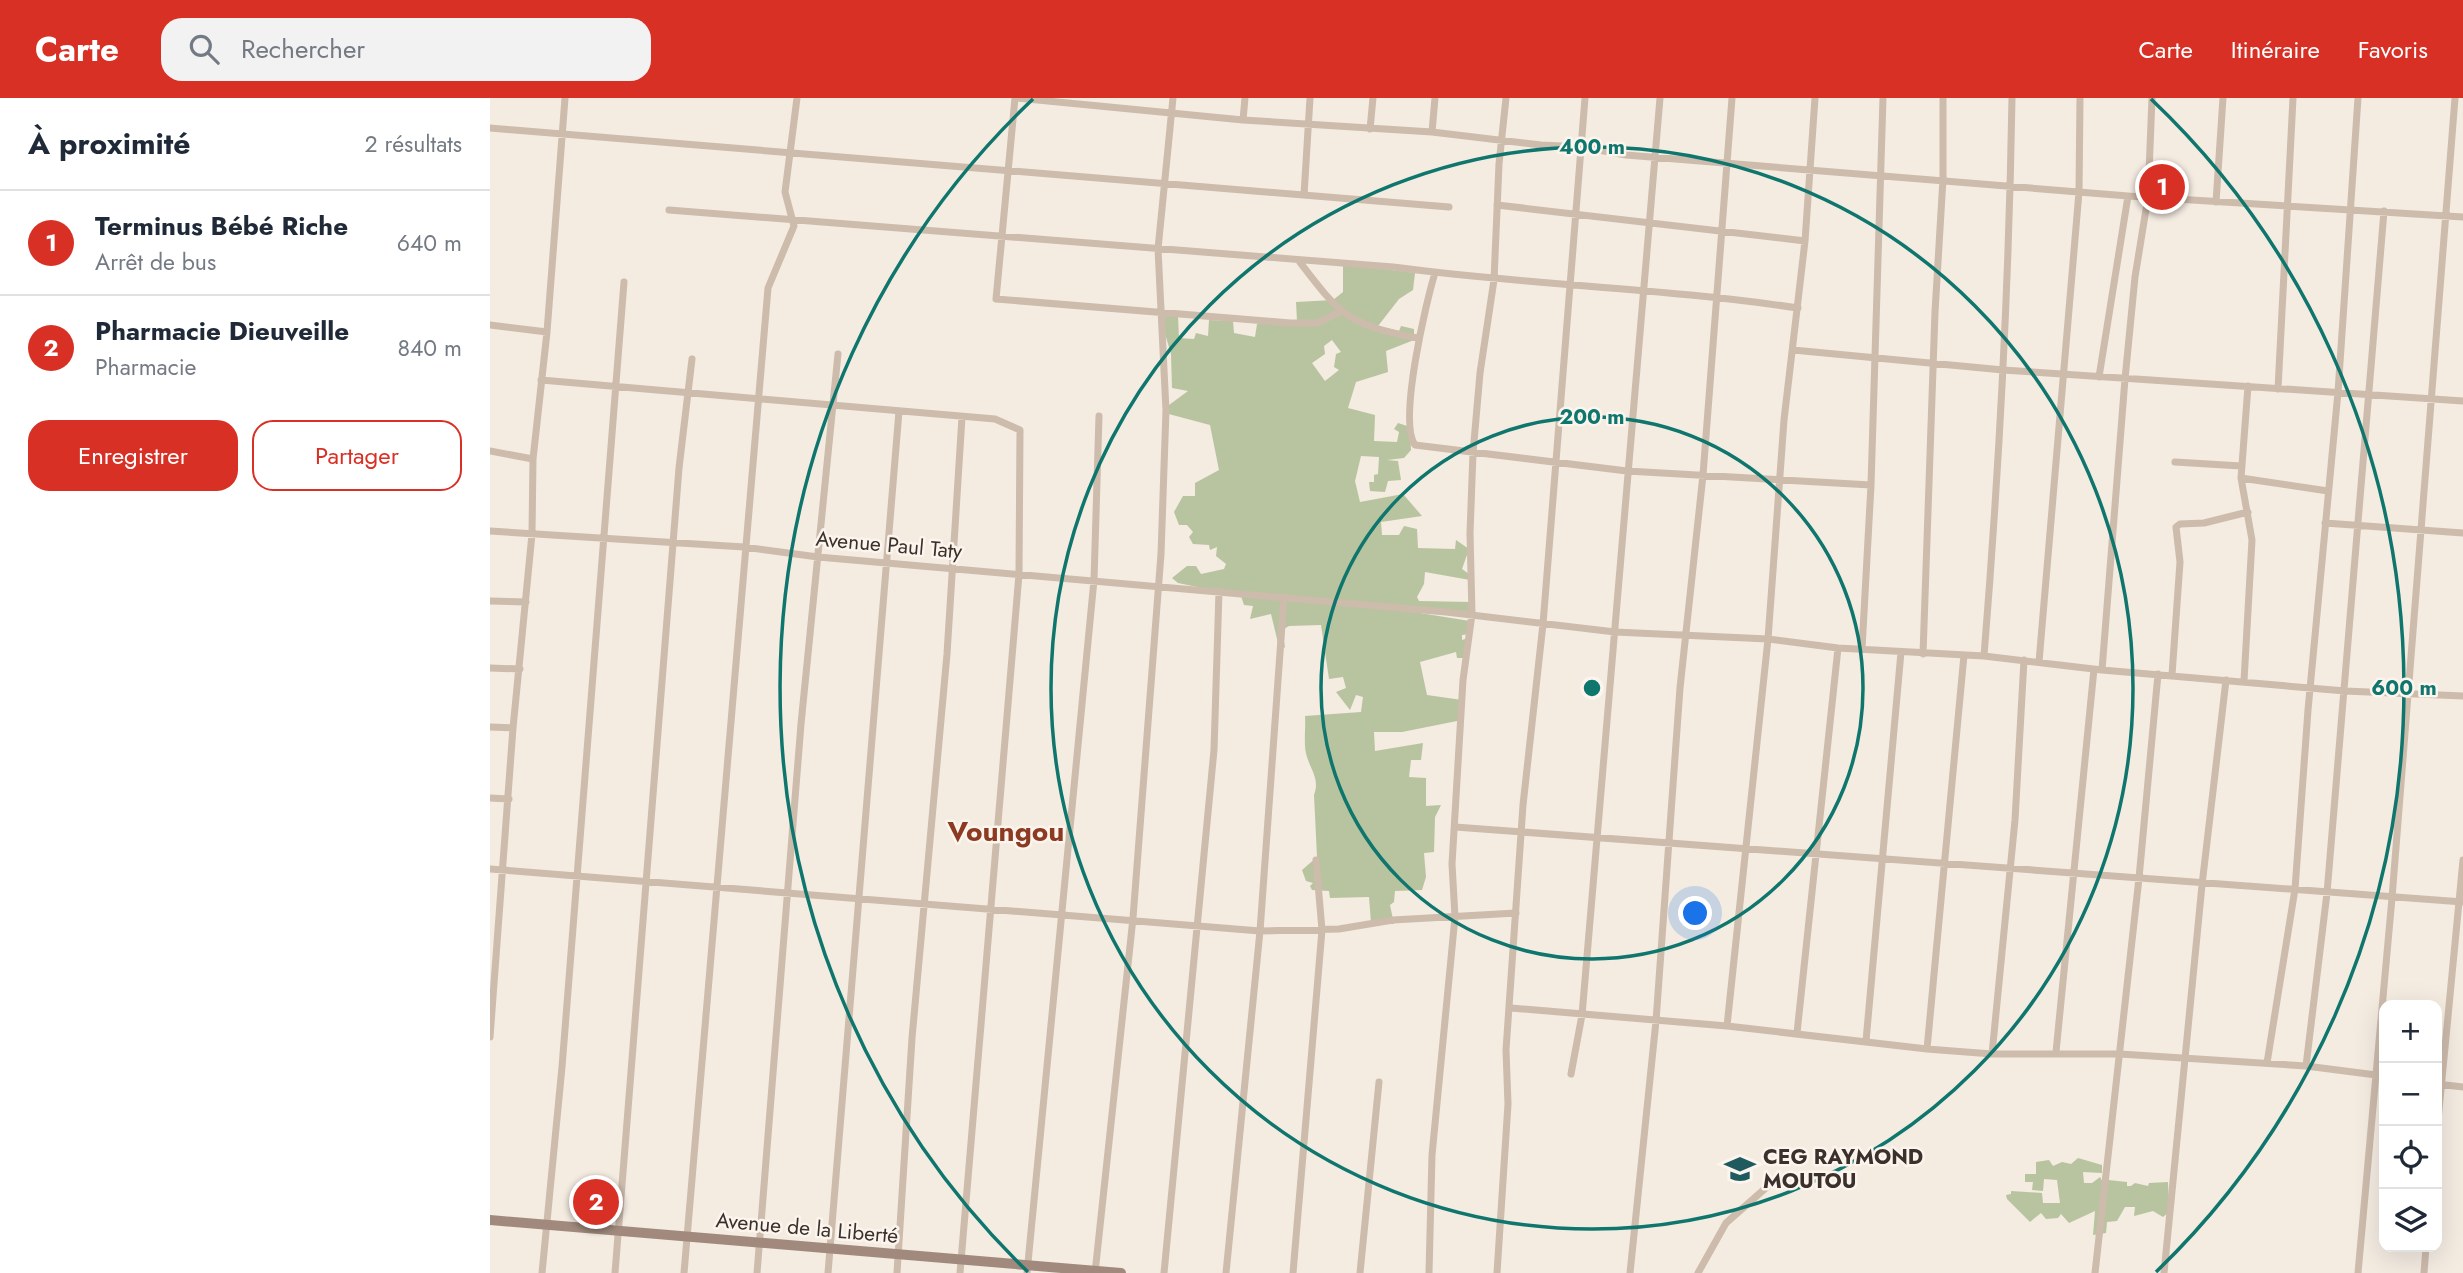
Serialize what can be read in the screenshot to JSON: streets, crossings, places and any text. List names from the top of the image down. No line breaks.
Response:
{"streets":{"street":["Avenue Paul Taty","Avenue de la Liberté"]},"districts":["Voungou"],"places":{"school or university":["CEG RAYMOND MOUTOU"]},"page":{"header":"Carte","search":"Rechercher","nav":["Carte","Itinéraire","Favoris"],"heading":["À proximité","2 résultats"],"pins":["1","2"],"list":[{"mark":"1","name":"Terminus Bébé Riche","note":"Arrêt de bus","value":"640 m"},{"mark":"2","name":"Pharmacie Dieuveille","note":"Pharmacie","value":"840 m"}],"buttons":["Enregistrer","Partager"],"map_buttons":["+","−"]},"rings":["400 m","200 m","600 m"]}
